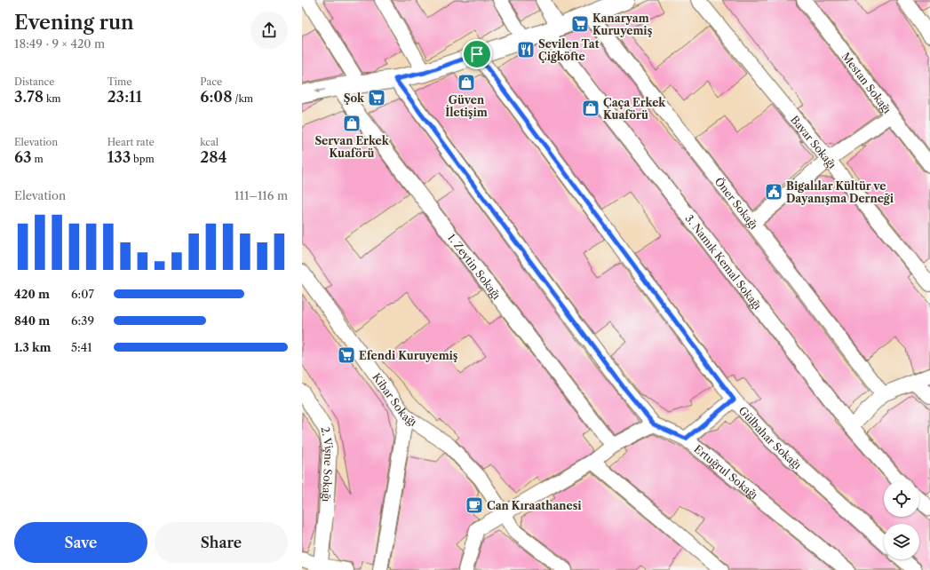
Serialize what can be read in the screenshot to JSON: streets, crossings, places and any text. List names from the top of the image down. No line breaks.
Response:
{"streets":{"street":["Mestan Sokağı","Bayar Sokağı","Öner Sokağı","3. Namık Kemal Sokağı","1. Zeytin Sokağı","Kibar Sokağı","Gülbahar Sokağı","2. Vişne Sokağı","Ertuğrul Sokağı"]},"places":{"supermarket":["Kanaryam Kuruyemiş","Şok","Efendi Kuruyemiş"],"restaurant":["Sevilen Tat Çiğköfte"],"shop":["Güven İletişim","Çaça Erkek Kuaförü","Servan Erkek Kuaförü"],"public building":["Bigalılar Kültür ve Dayanışma Derneği"],"cafe":["Can Kıraathanesi"]},"page":{"heading":["Evening run","18:49 · 9 × 420 m"],"stats":[["Distance","3.78 km"],["Time","23:11"],["Pace","6:08 /km"],["Elevation","63 m"],["Heart rate","133 bpm"],["kcal","284"]],"chart":["Elevation","111–116 m"],"list":[{"name":"420 m","note":"6:07"},{"name":"840 m","note":"6:39"},{"name":"1.3 km","note":"5:41"}],"buttons":["Save","Share"]}}
